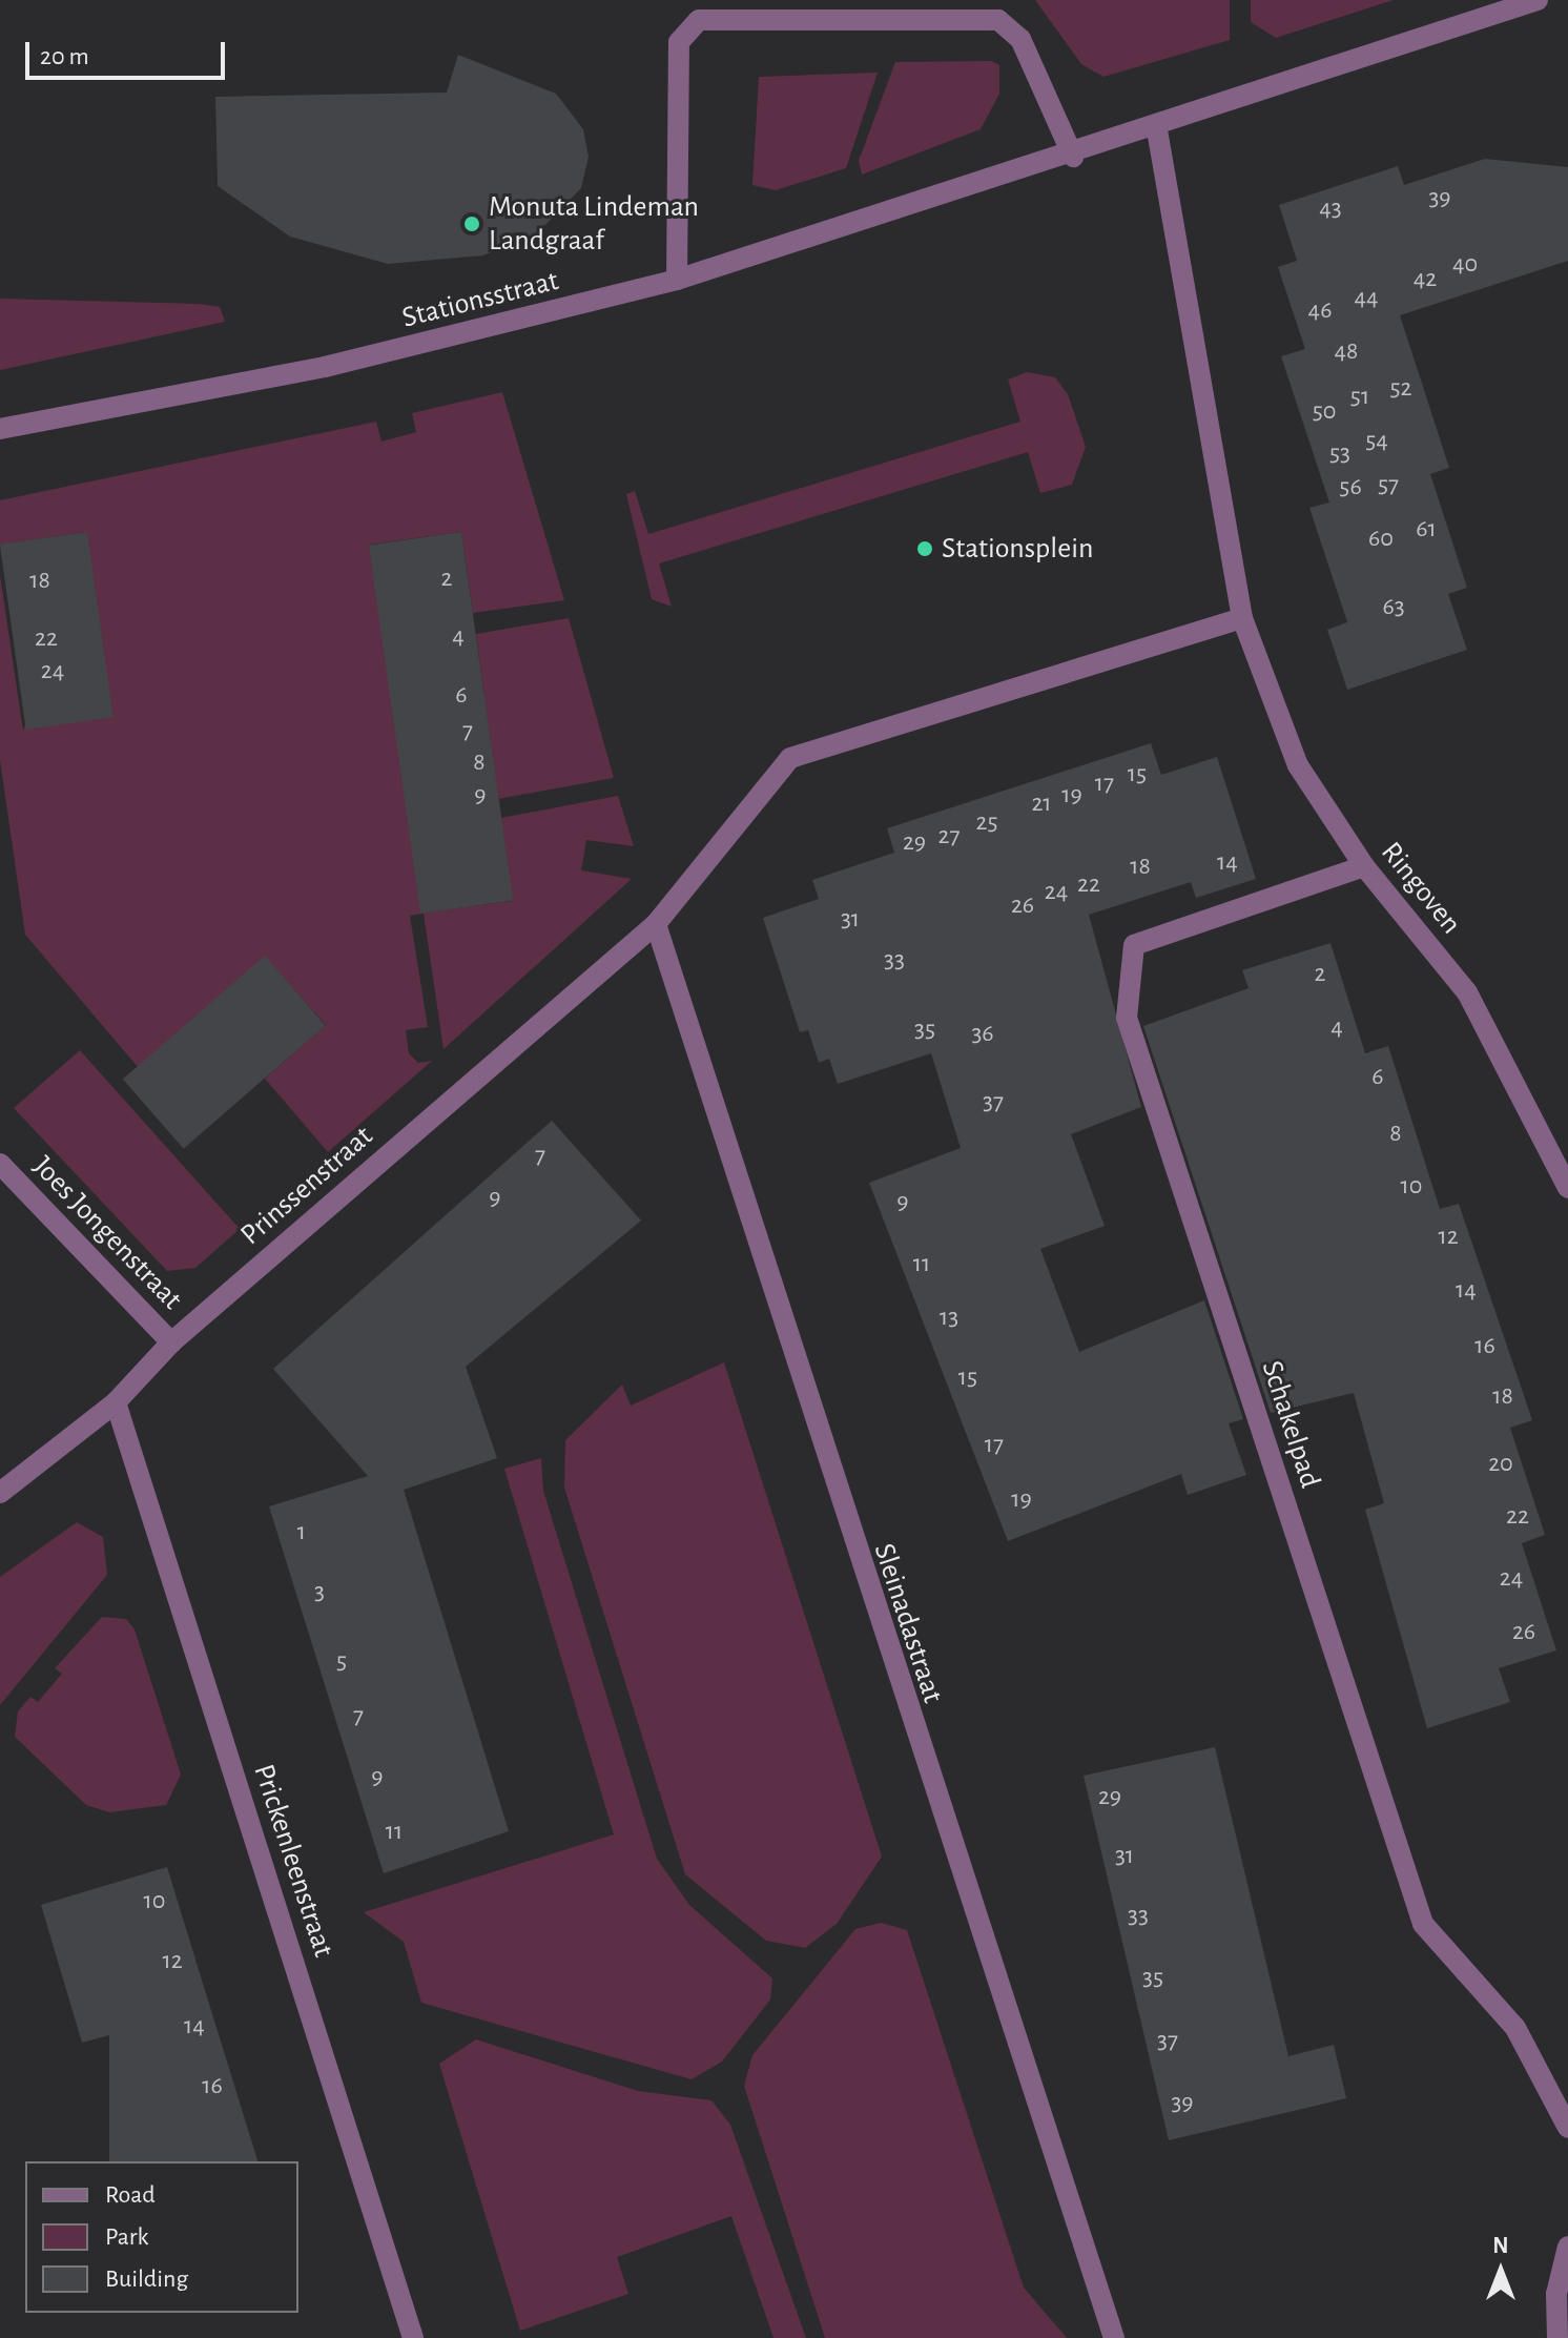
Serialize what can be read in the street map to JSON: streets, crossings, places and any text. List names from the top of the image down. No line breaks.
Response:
{"streets":{"street":["Stationsstraat","Ringoven","Prinssenstraat","Joes Jongenstraat","Schakelpad","Sleinadastraat","Prickenleenstraat"]},"crossings":[["Ringoven","Schakelpad"],["Prinssenstraat","Joes Jongenstraat"],["Prinssenstraat","Sleinadastraat"],["Prinssenstraat","Prickenleenstraat"]],"places":["Monuta Lindeman Landgraaf","Stationsplein"],"house_numbers":["39","43","40","42","44","46","48","52","51","50","54","53","57","56","61","60","2","18","63","4","22","24","6","7","8","15","17","9","19","21","25","27","29","14","18","22","24","26","31","33","2","4","35","36","6","37","8","7","10","9","9","12","11","14","13","16","15","18","17","20","19","22","1","24","3","26","5","7","9","29","11","31","10","33","12","35","14","37","16","39"],"legend":["Road","Park","Building"],"scale_bar":"20 m","north":"top"}
